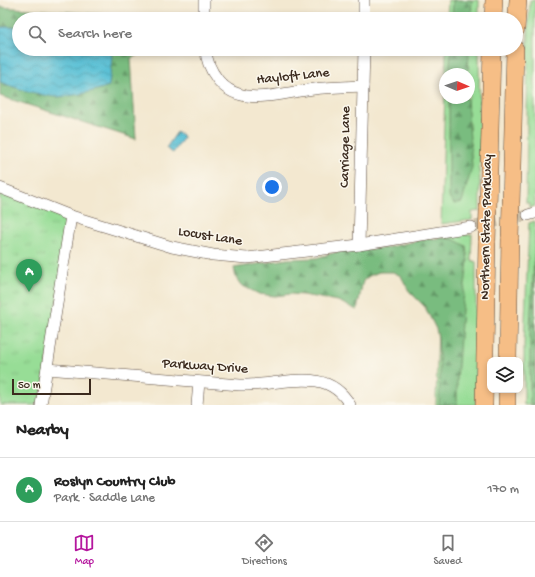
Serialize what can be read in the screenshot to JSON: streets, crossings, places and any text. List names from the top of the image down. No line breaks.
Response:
{"streets":{"highway":["Northern State Parkway"],"street":["Hayloft Lane","Carriage Lane","Locust Lane","Parkway Drive"]},"crossings":[["Hayloft Lane","Carriage Lane"],["Carriage Lane","Locust Lane"]],"scale_bar":"50 m","north":"right","page":{"search":"Search here","pins":"A","scale":"50 m","heading":"Nearby","list":[{"mark":"A","name":"Roslyn Country Club","note":"Park · Saddle Lane","value":"170 m"}],"nav":["Map","Directions","Saved"]}}
